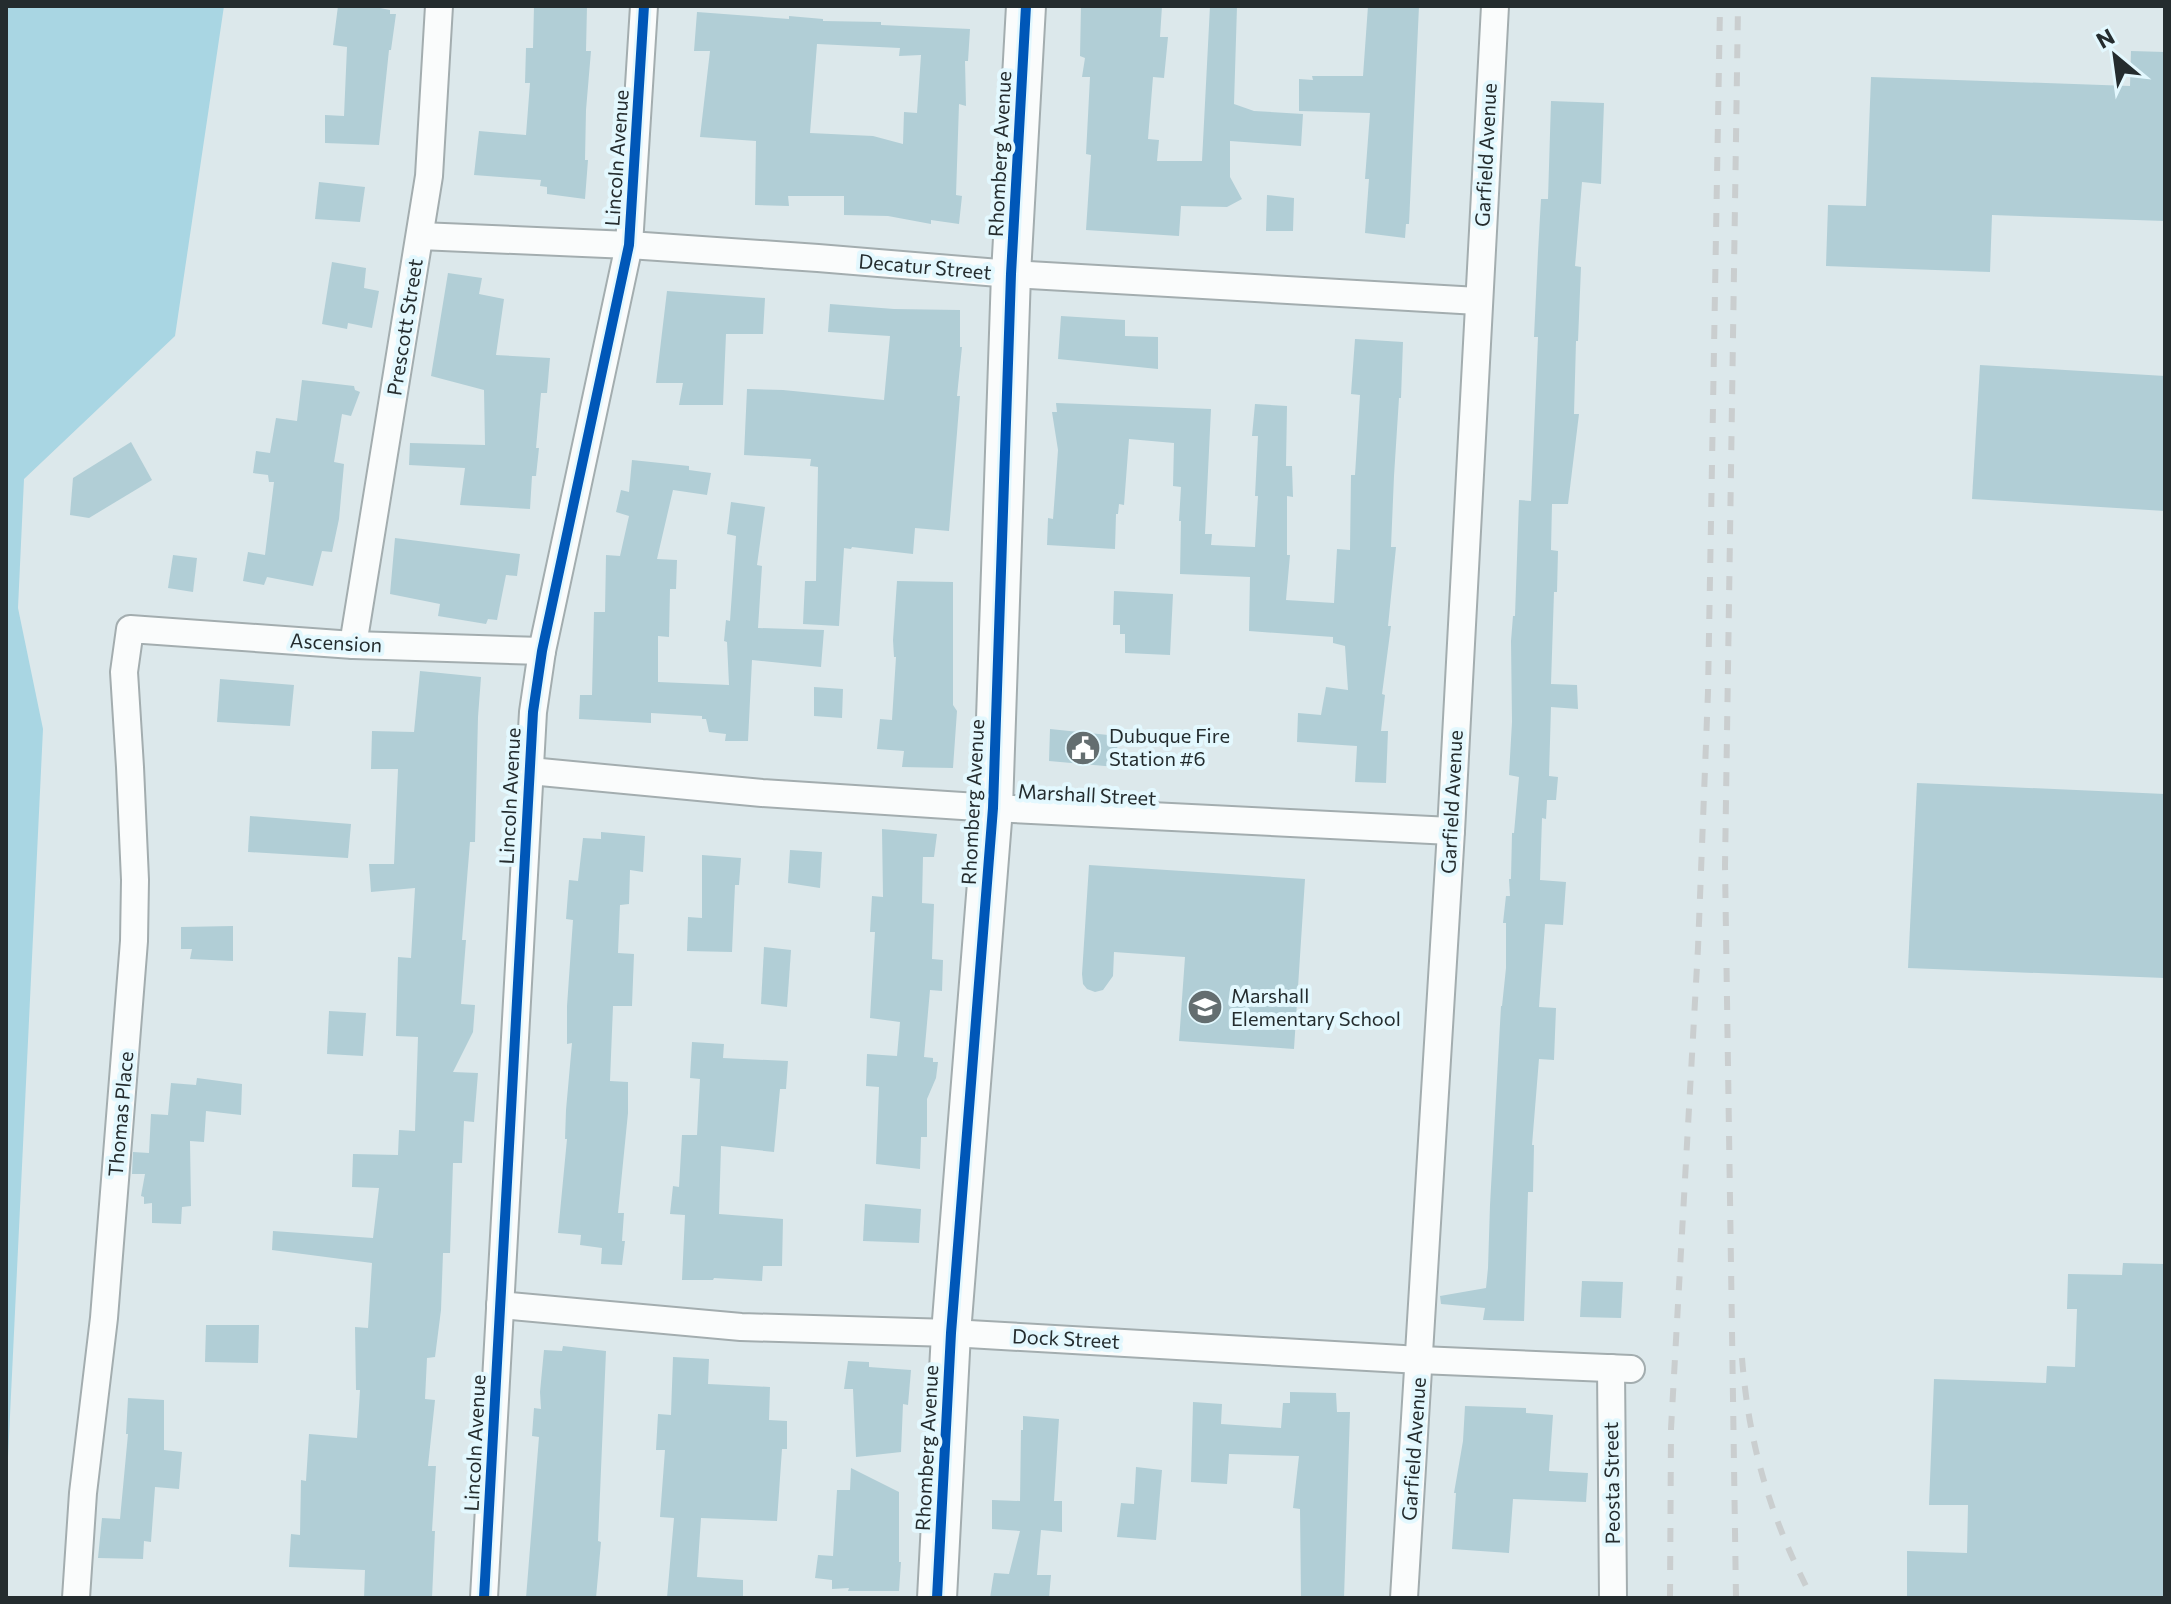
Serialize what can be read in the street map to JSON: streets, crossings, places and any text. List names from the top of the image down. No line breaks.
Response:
{"streets":{"street":["Rhomberg Avenue","Garfield Avenue","Lincoln Avenue","Decatur Street","Prescott Street","Ascension","Marshall Street","Thomas Place","Dock Street","Peosta Street"]},"crossings":[["Rhomberg Avenue","Decatur Street"],["Rhomberg Avenue","Marshall Street"],["Rhomberg Avenue","Dock Street"],["Garfield Avenue","Decatur Street"],["Garfield Avenue","Marshall Street"],["Garfield Avenue","Dock Street"],["Lincoln Avenue","Decatur Street"],["Lincoln Avenue","Ascension"],["Lincoln Avenue","Marshall Street"],["Lincoln Avenue","Dock Street"],["Decatur Street","Prescott Street"],["Prescott Street","Ascension"],["Ascension","Thomas Place"],["Dock Street","Peosta Street"]],"places":{"public building":["Dubuque Fire Station #6"],"school or university":["Marshall Elementary School"]},"north":"top left"}
